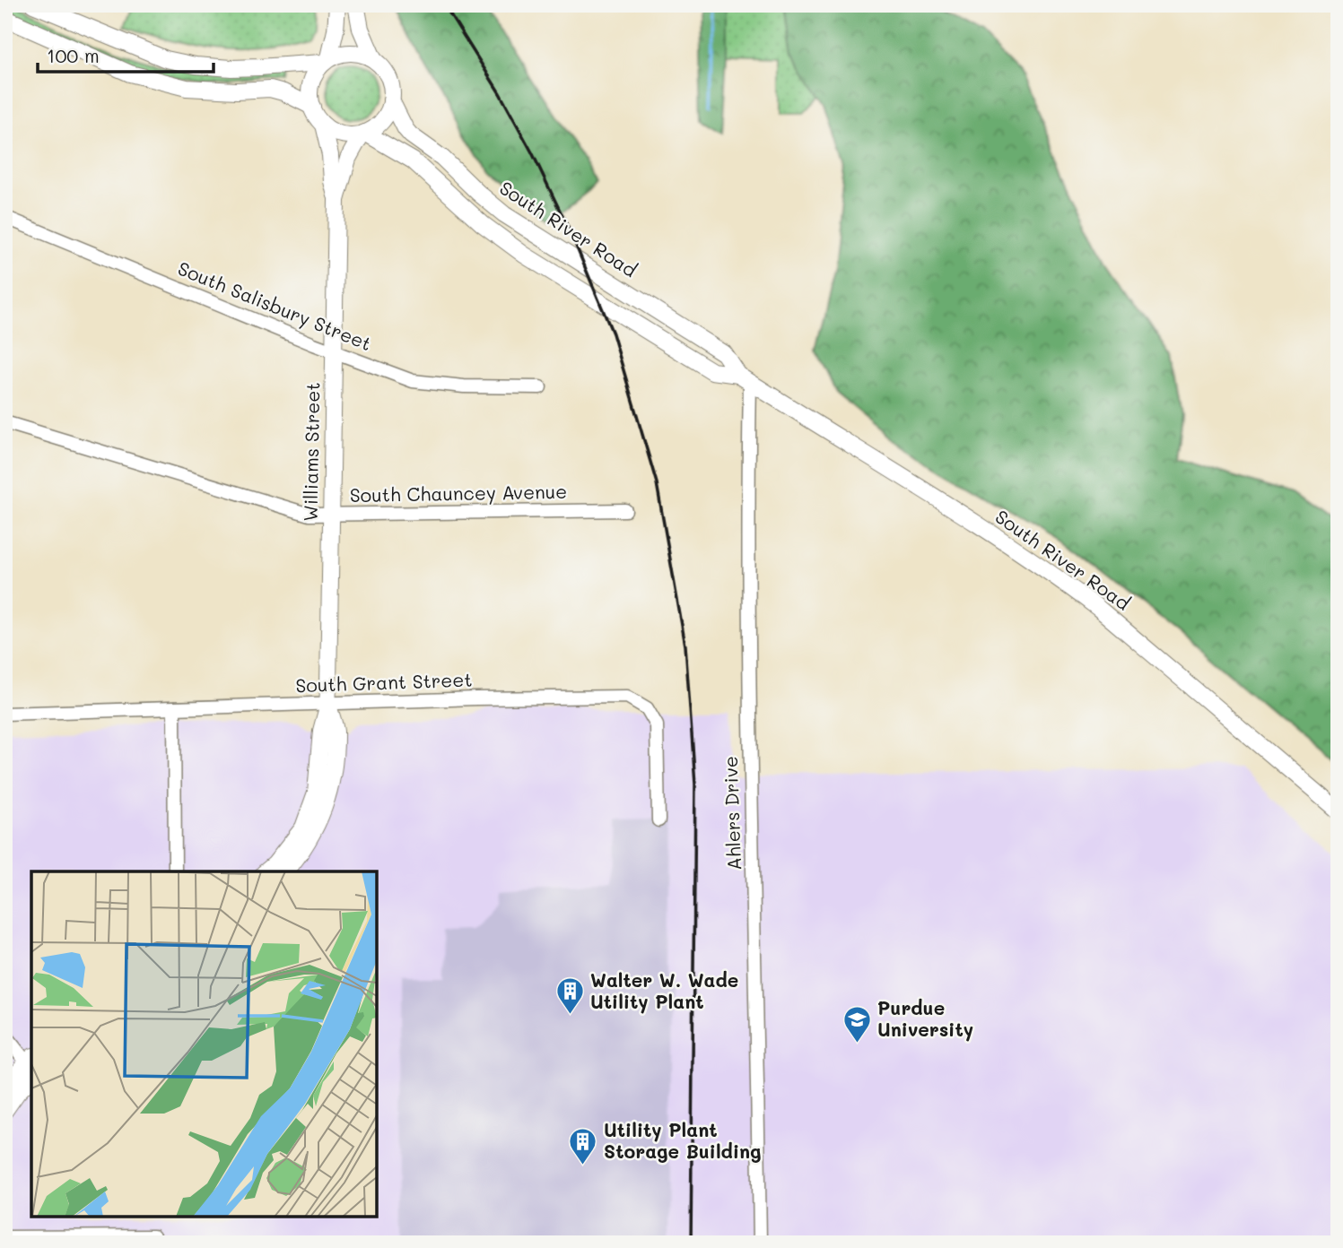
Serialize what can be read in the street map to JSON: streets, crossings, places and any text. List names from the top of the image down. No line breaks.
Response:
{"streets":{"main road":["South River Road","Williams Street"],"street":["South Salisbury Street","South Chauncey Avenue","South Grant Street","Ahlers Drive"]},"crossings":[["South River Road","Williams Street"],["South River Road","Ahlers Drive"],["South Salisbury Street","Williams Street"],["Williams Street","South Chauncey Avenue"],["Williams Street","South Grant Street"]],"places":{"building":["Walter W. Wade Utility Plant","Utility Plant Storage Building"],"school or university":["Purdue University"]},"scale_bar":"100 m"}
